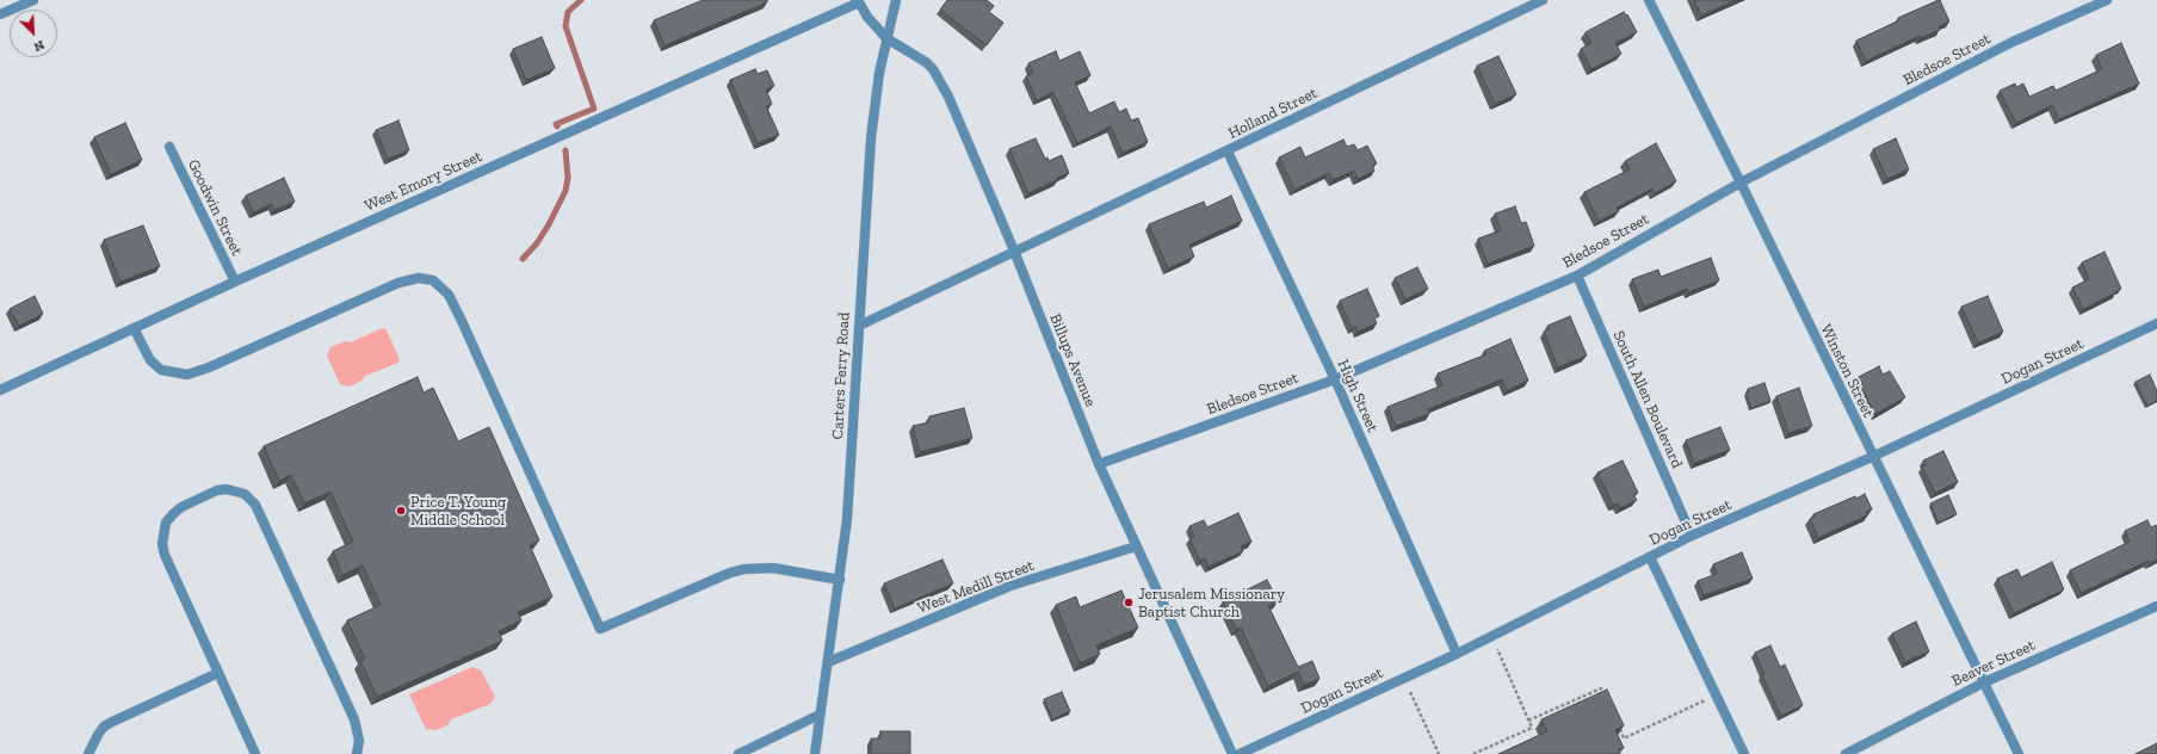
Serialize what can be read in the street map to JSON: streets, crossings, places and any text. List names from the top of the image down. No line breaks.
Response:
{"streets":{"street":["Bledsoe Street","Holland Street","West Emory Street","Goodwin Street","Billups Avenue","Dogan Street","Winston Street","Carters Ferry Road","High Street","South Allen Boulevard","West Medill Street","Beaver Street"]},"crossings":[["Bledsoe Street","Billups Avenue"],["Bledsoe Street","Winston Street"],["Bledsoe Street","High Street"],["Bledsoe Street","South Allen Boulevard"],["Holland Street","Billups Avenue"],["Holland Street","Carters Ferry Road"],["Holland Street","High Street"],["West Emory Street","Goodwin Street"],["West Emory Street","Billups Avenue"],["Billups Avenue","Carters Ferry Road"],["Billups Avenue","West Medill Street"],["Dogan Street","Winston Street"],["Dogan Street","High Street"],["Dogan Street","South Allen Boulevard"],["Winston Street","Beaver Street"],["Carters Ferry Road","West Medill Street"]],"places":["Price T. Young Middle School","Jerusalem Missionary Baptist Church"],"north":"bottom right"}
